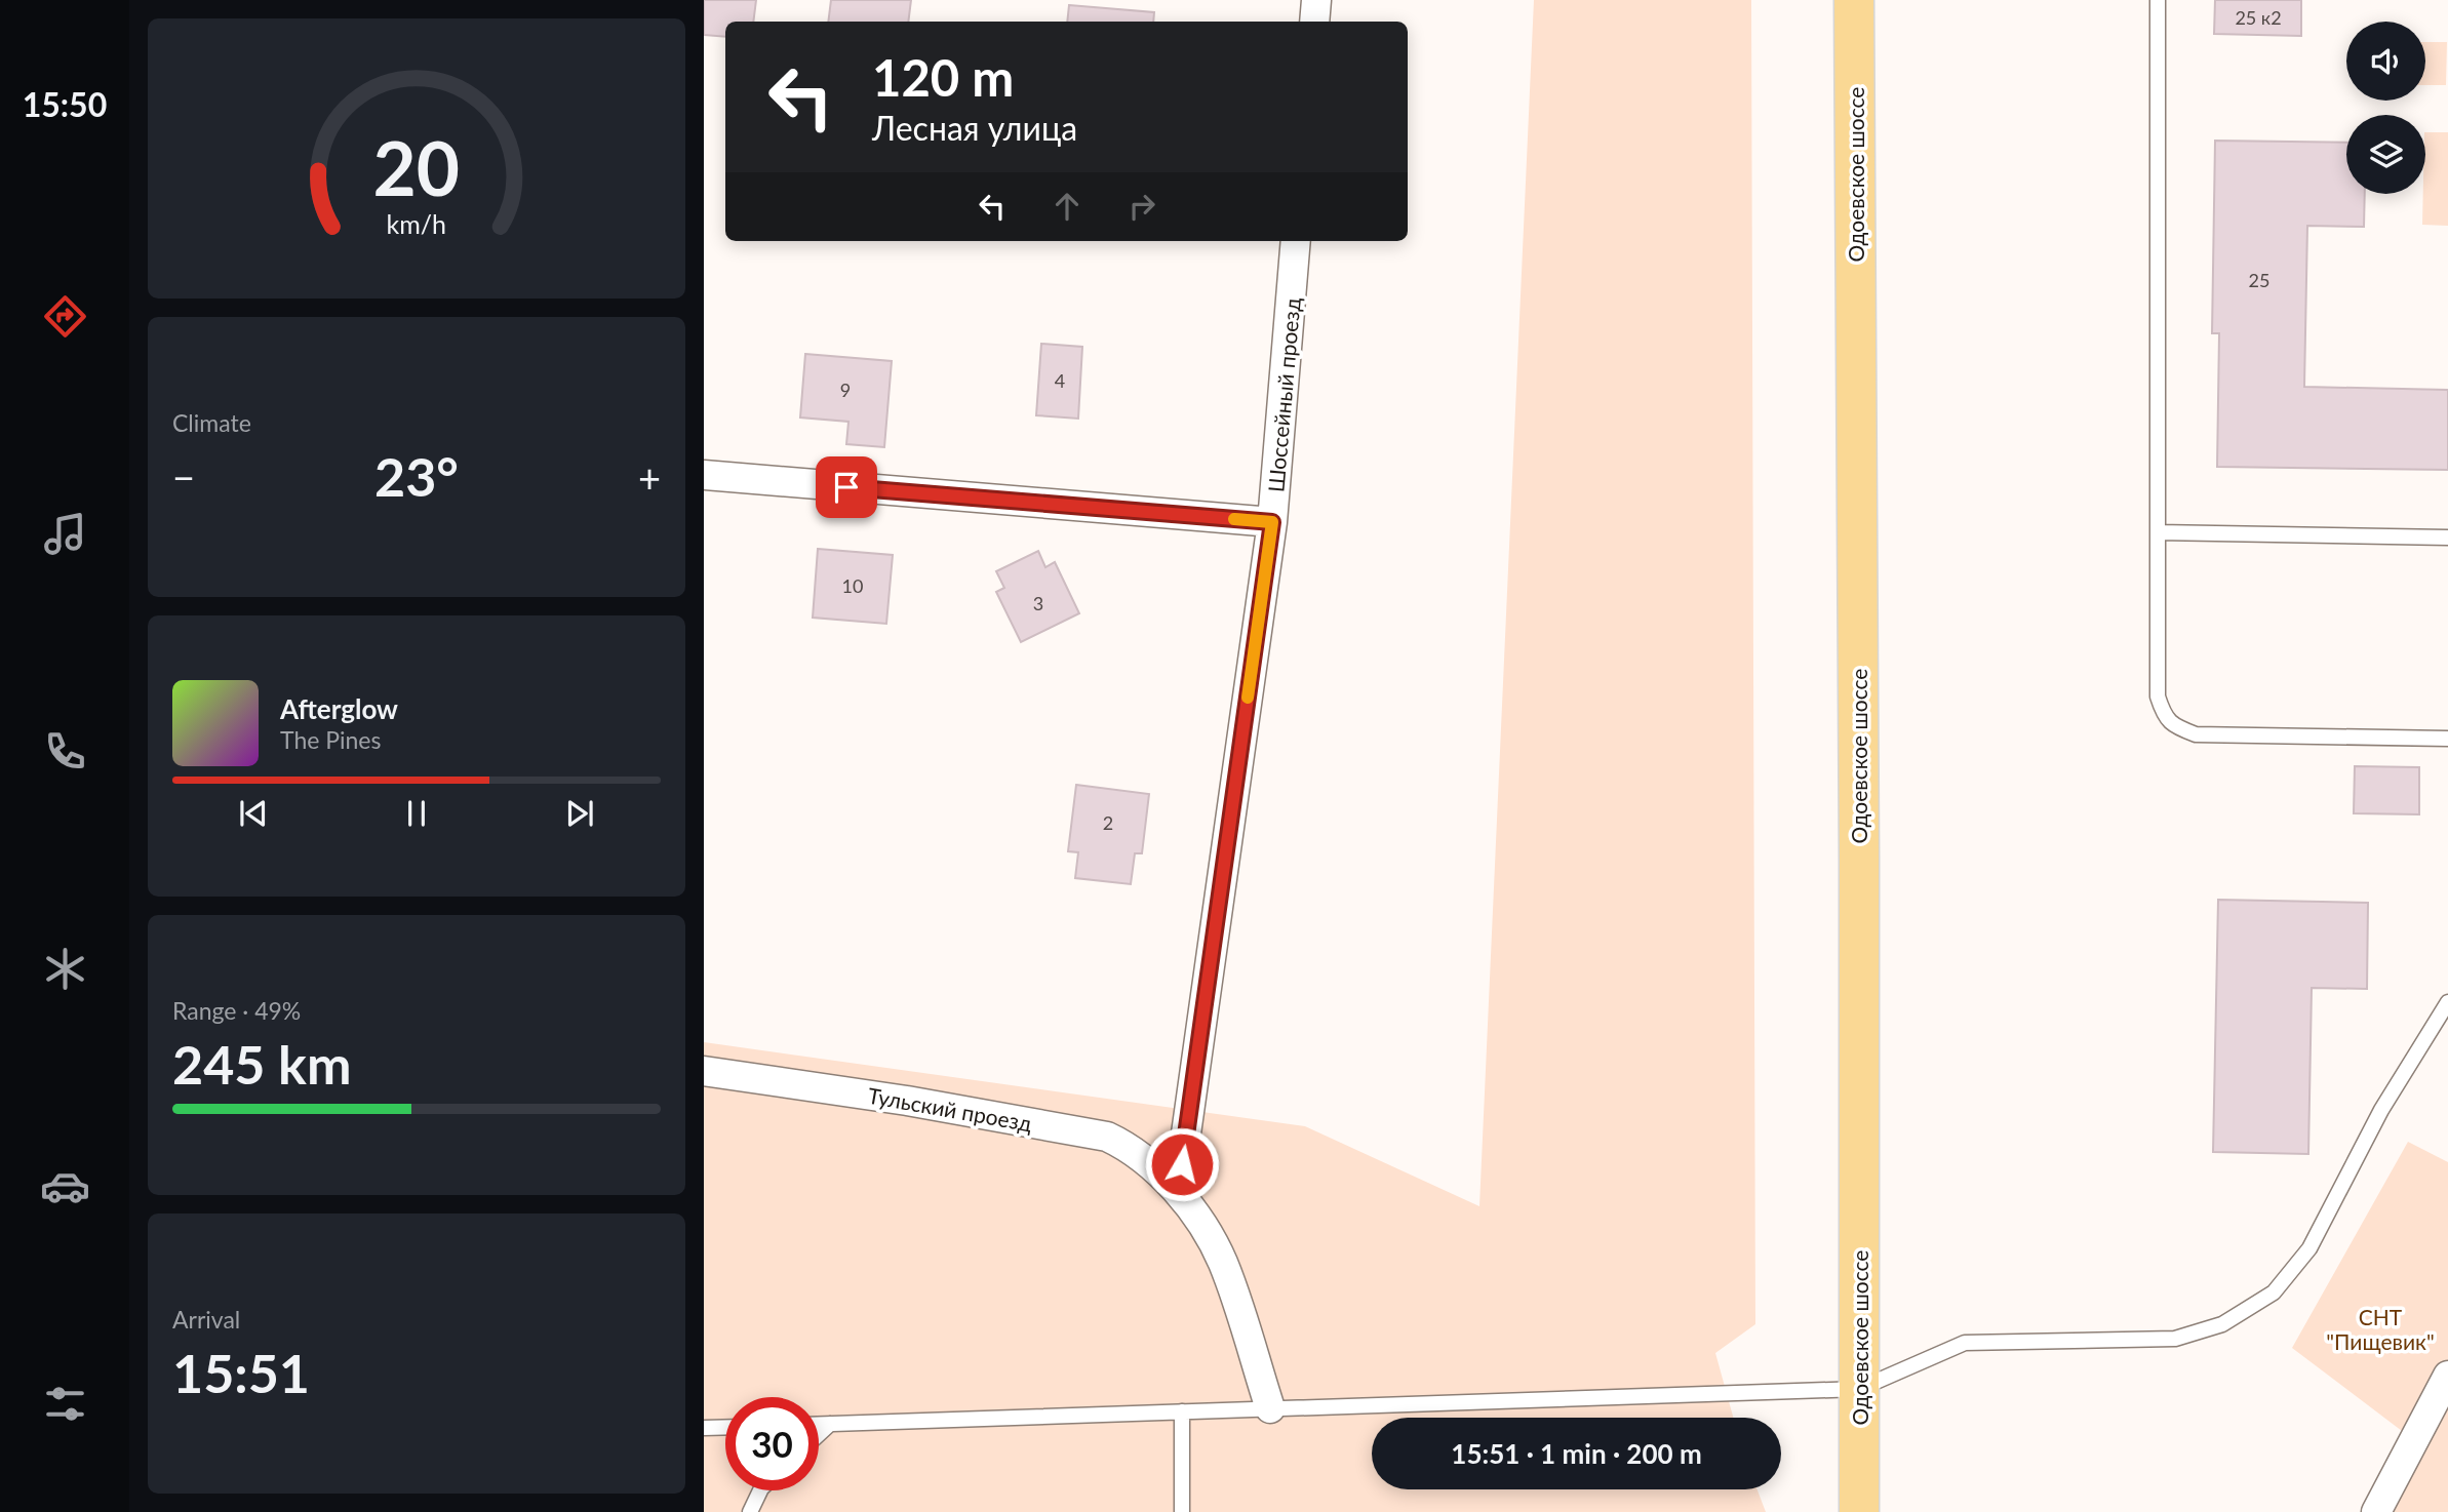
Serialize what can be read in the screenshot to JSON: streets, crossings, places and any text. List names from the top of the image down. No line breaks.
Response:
{"streets":{"main road":["Одоевское шоссе"],"street":["Шоссейный проезд","Тульский проезд"]},"crossings":[["Шоссейный проезд","Тульский проезд"]],"parks":["СНТ \"Пищевик\""],"house_numbers":["25 к2","25","4","9","10","3","2"],"page":{"tabs":"15:50","turn":["120 m","Лесная улица"],"tile":["Climate",["Range · 49%","245 km"],["Arrival","15:51"]],"heat":["−","23°","+"],"song":["Afterglow","The Pines"],"limit":"30","trip":"15:51 · 1 min · 200 m","gauge":["20","km/h"]}}
